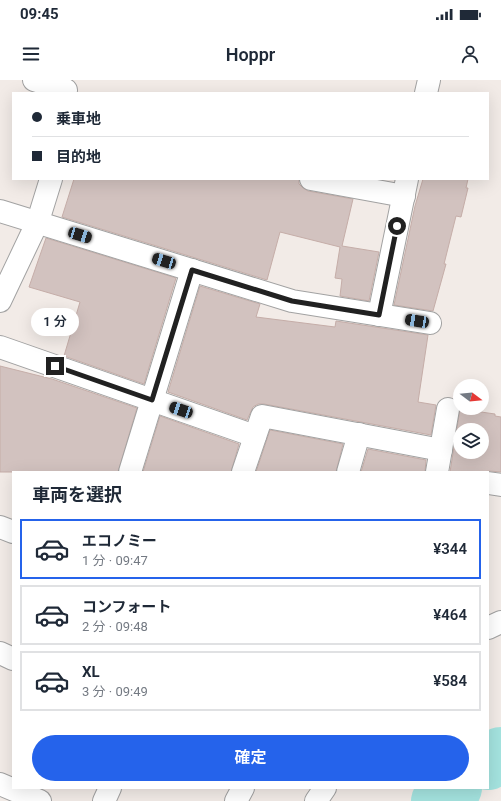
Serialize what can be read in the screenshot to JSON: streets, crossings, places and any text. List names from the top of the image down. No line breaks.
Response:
{"north":"right","page":{"status":"09:45","header":"Hoppr","banner":["乗車地","目的地"],"bubble":"1 分","heading":"車両を選択","list":[{"name":"エコノミー","note":"1 分 · 09:47","value":"¥344"},{"name":"コンフォート","note":"2 分 · 09:48","value":"¥464"},{"name":"XL","note":"3 分 · 09:49","value":"¥584"}],"buttons":"確定"}}
